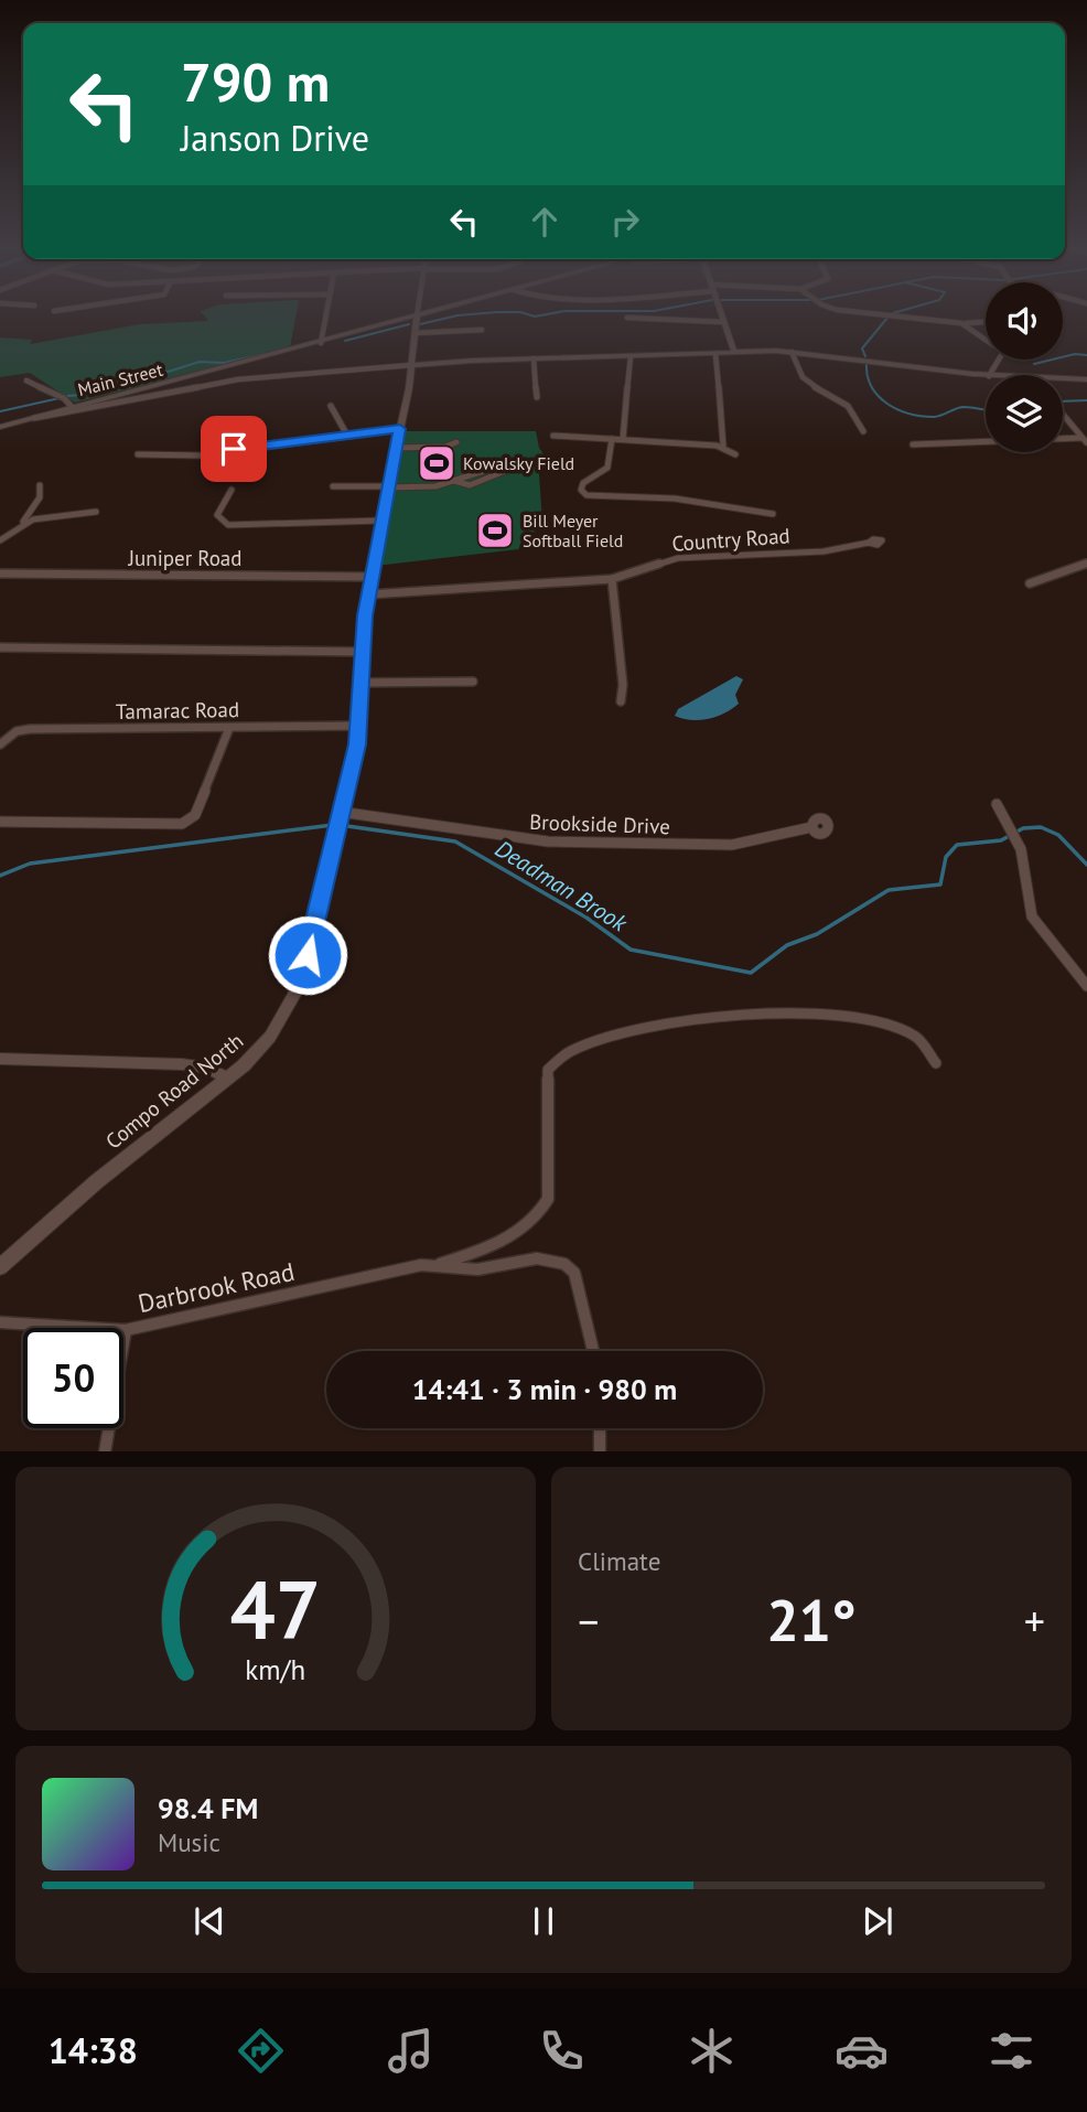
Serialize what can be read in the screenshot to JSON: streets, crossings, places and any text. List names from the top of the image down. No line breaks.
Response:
{"streets":{"main road":["Main Street","Compo Road North"],"street":["Country Road","Juniper Road","Tamarac Road","Brookside Drive","Darbrook Road"]},"crossings":[["Country Road","Compo Road North"],["Juniper Road","Compo Road North"],["Tamarac Road","Compo Road North"],["Brookside Drive","Compo Road North"]],"water":["Deadman Brook"],"places":{"sports":["Kowalsky Field","Bill Meyer Softball Field"]},"page":{"turn":["790 m","Janson Drive"],"limit":"50","trip":"14:41 · 3 min · 980 m","tile":"Climate","heat":["−","21°","+"],"song":["98.4 FM","Music"],"tabs":"14:38","gauge":["47","km/h"]}}
